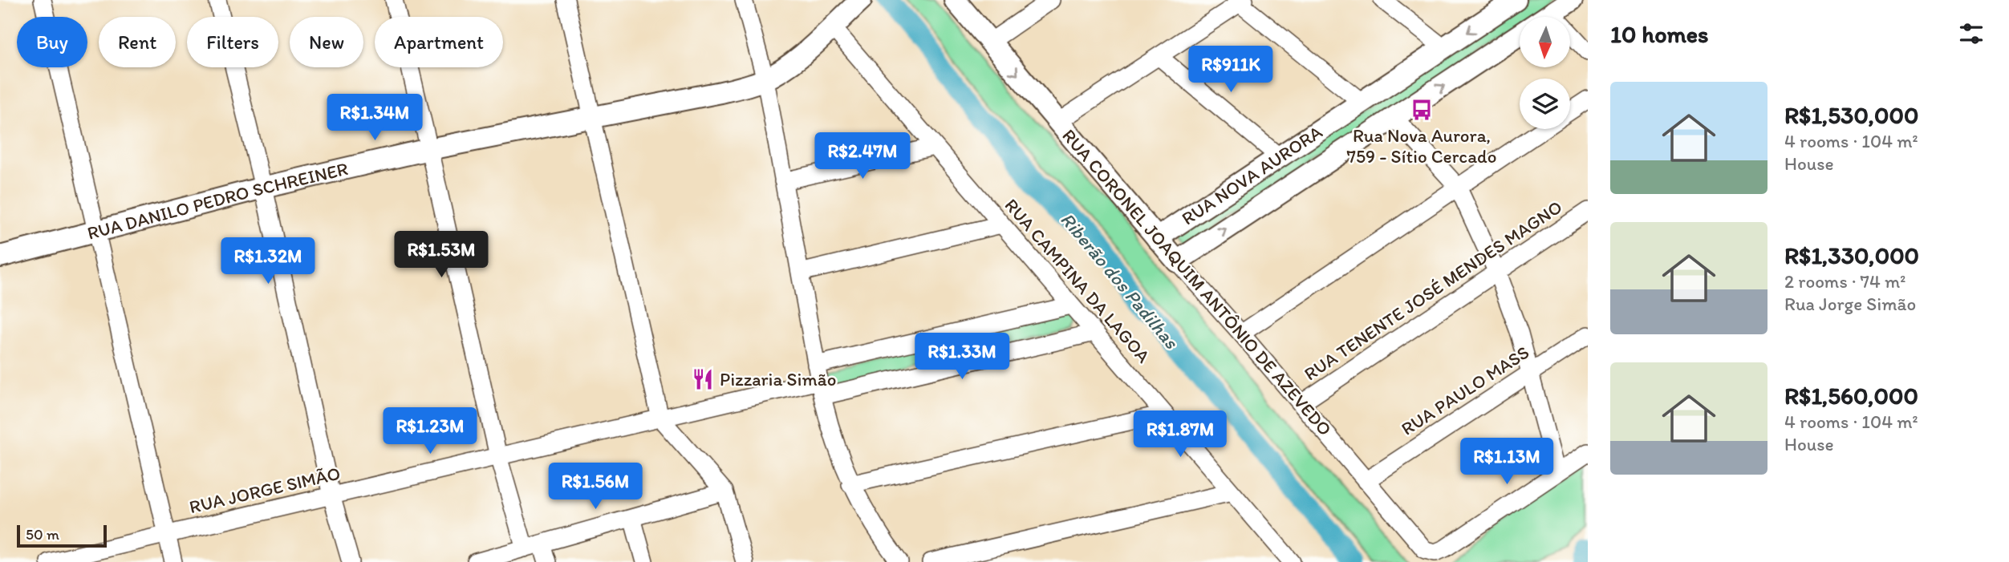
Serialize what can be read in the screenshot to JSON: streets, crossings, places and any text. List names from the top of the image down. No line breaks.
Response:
{"streets":{"main road":["RUA NOVA AURORA","RUA DANILO PEDRO SCHREINER","RUA CORONEL JOAQUIM ANTÔNIO DE AZEVEDO"],"street":["RUA CAMPINA DA LAGOA","RUA TENENTE JOSÉ MENDES MAGNO","RUA PAULO MASS","RUA JORGE SIMÃO"]},"crossings":[["RUA NOVA AURORA","RUA CORONEL JOAQUIM ANTÔNIO DE AZEVEDO"],["RUA DANILO PEDRO SCHREINER","RUA CAMPINA DA LAGOA"],["RUA CAMPINA DA LAGOA","RUA JORGE SIMÃO"],["RUA CORONEL JOAQUIM ANTÔNIO DE AZEVEDO","RUA TENENTE JOSÉ MENDES MAGNO"],["RUA CORONEL JOAQUIM ANTÔNIO DE AZEVEDO","RUA PAULO MASS"]],"water":["Riberão dos Padilhas"],"places":{"bus stop":["Rua Nova Aurora, 759 - Sítio Cercado"],"restaurant":["Pizzaria Simão"]},"scale_bar":"50 m","north":"bottom","page":{"heading":"10 homes","chip":["Buy","Rent","Filters","New","Apartment"],"price":["R$911K","R$1.34M","R$2.47M","R$1.53M","R$1.32M","R$1.33M","R$1.23M","R$1.87M","R$1.13M","R$1.56M"],"list":[{"name":"R$1,530,000","note":"4 rooms · 104 m² · House"},{"name":"R$1,330,000","note":"2 rooms · 74 m² · Rua Jorge Simão"},{"name":"R$1,560,000","note":"4 rooms · 104 m² · House"}],"scale":"50 m"}}
